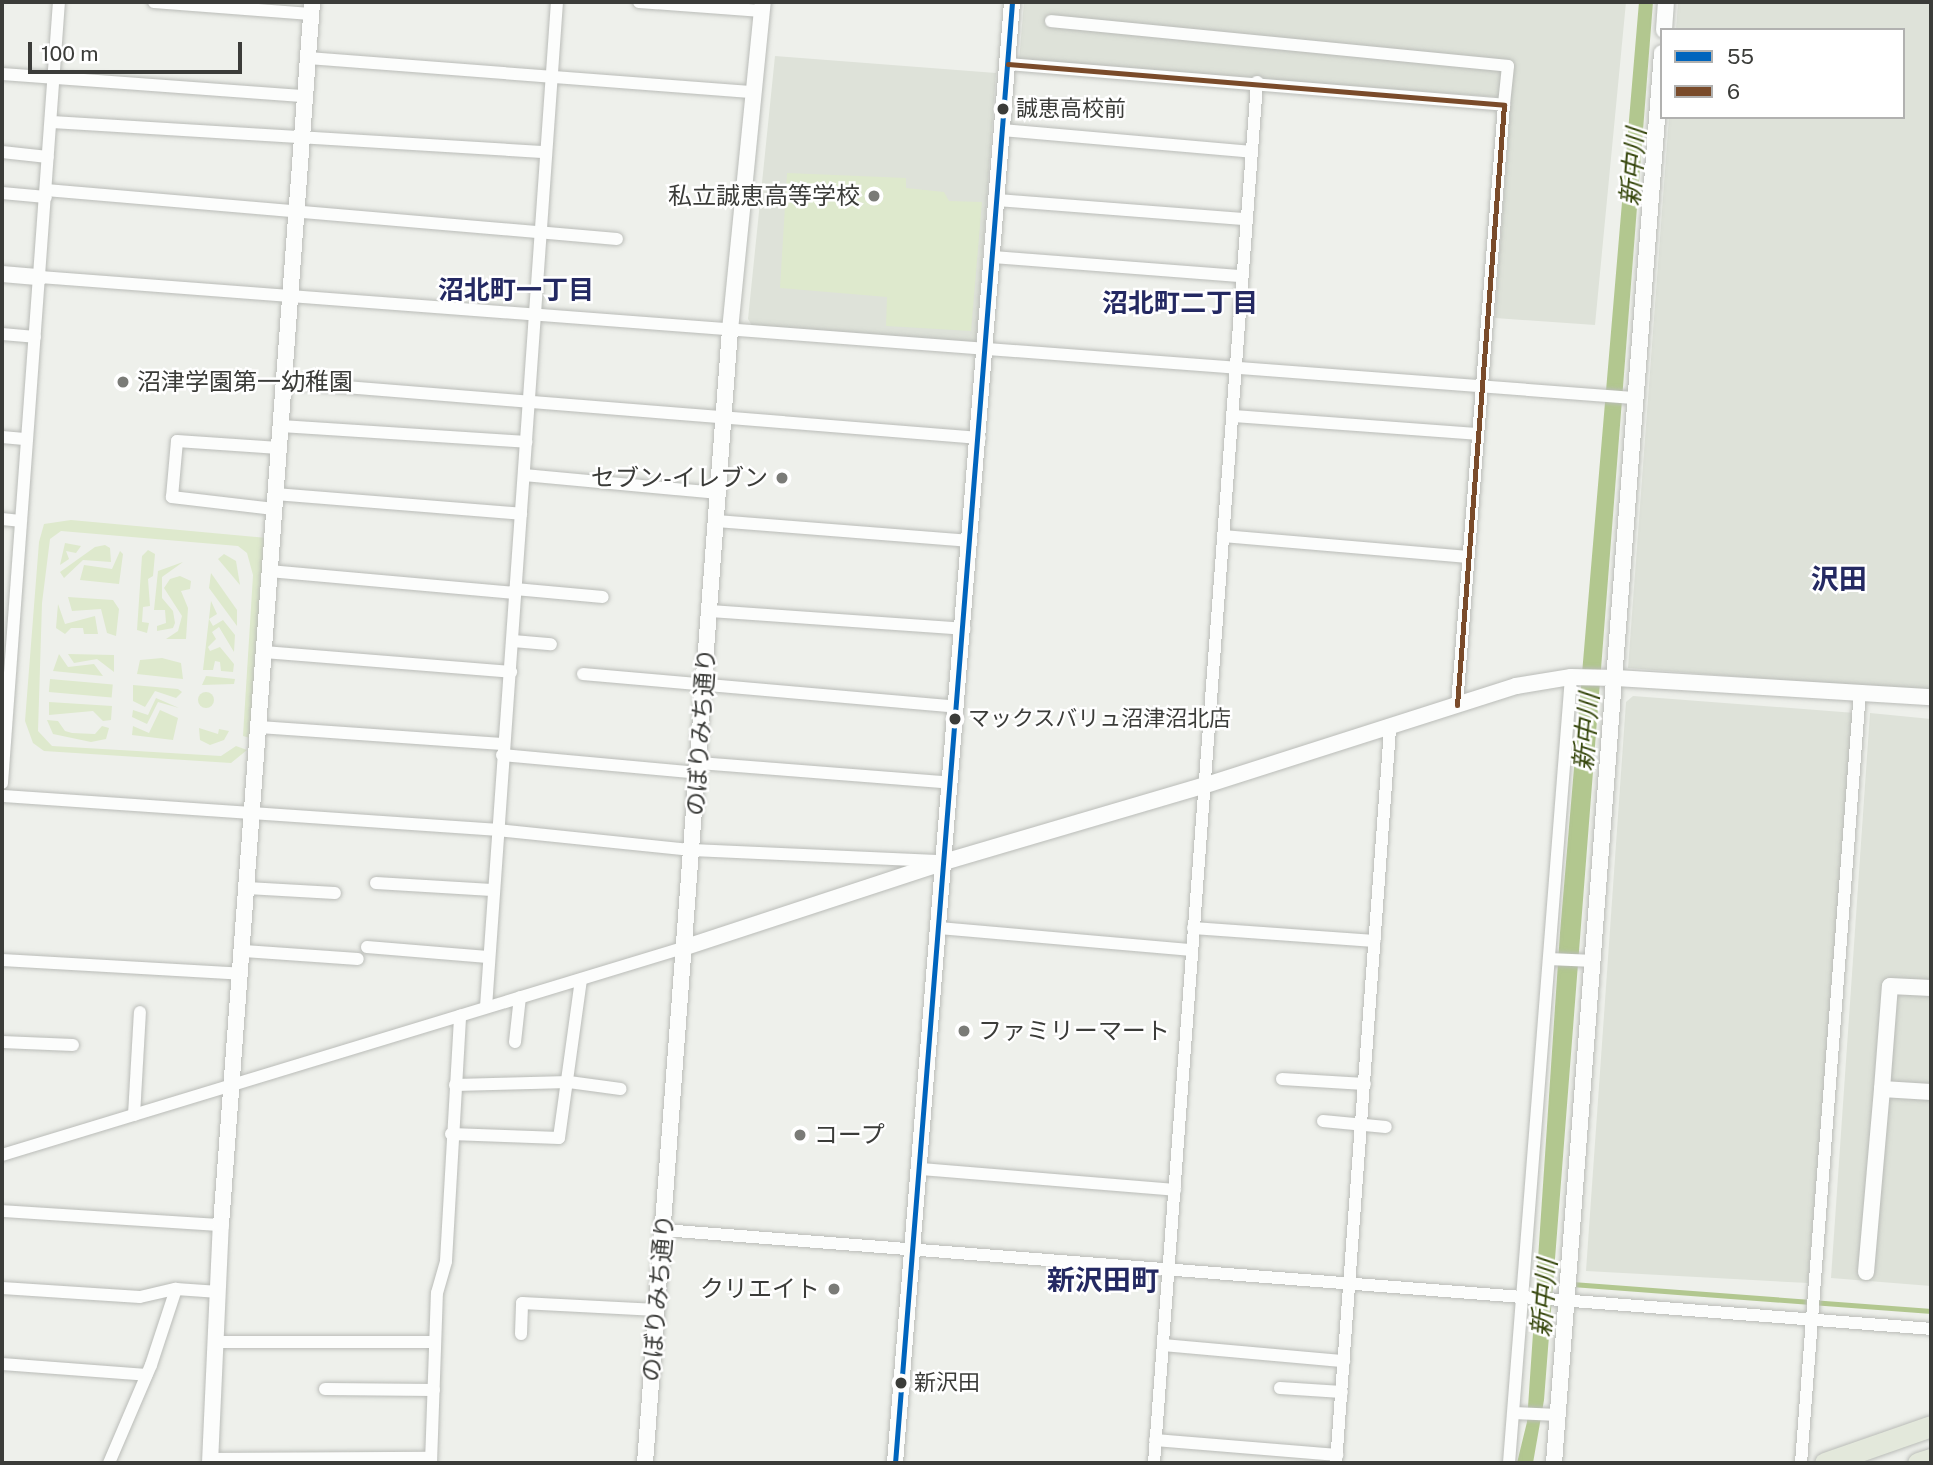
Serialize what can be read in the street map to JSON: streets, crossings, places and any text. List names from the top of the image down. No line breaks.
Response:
{"streets":{"street":["のぼりみち通り"]},"districts":["沼北町一丁目","沼北町二丁目","沢田","新沢田町"],"water":["新中川"],"places":["誠恵高校前","私立誠恵高等学校","沼津学園第一幼稚園","セブン-イレブン","マックスバリュ沼津沼北店","ファミリーマート","コープ","クリエイト","新沢田"],"lines":["transit line 55","transit line 6"],"legend":["55","6"],"scale_bar":"100 m"}
